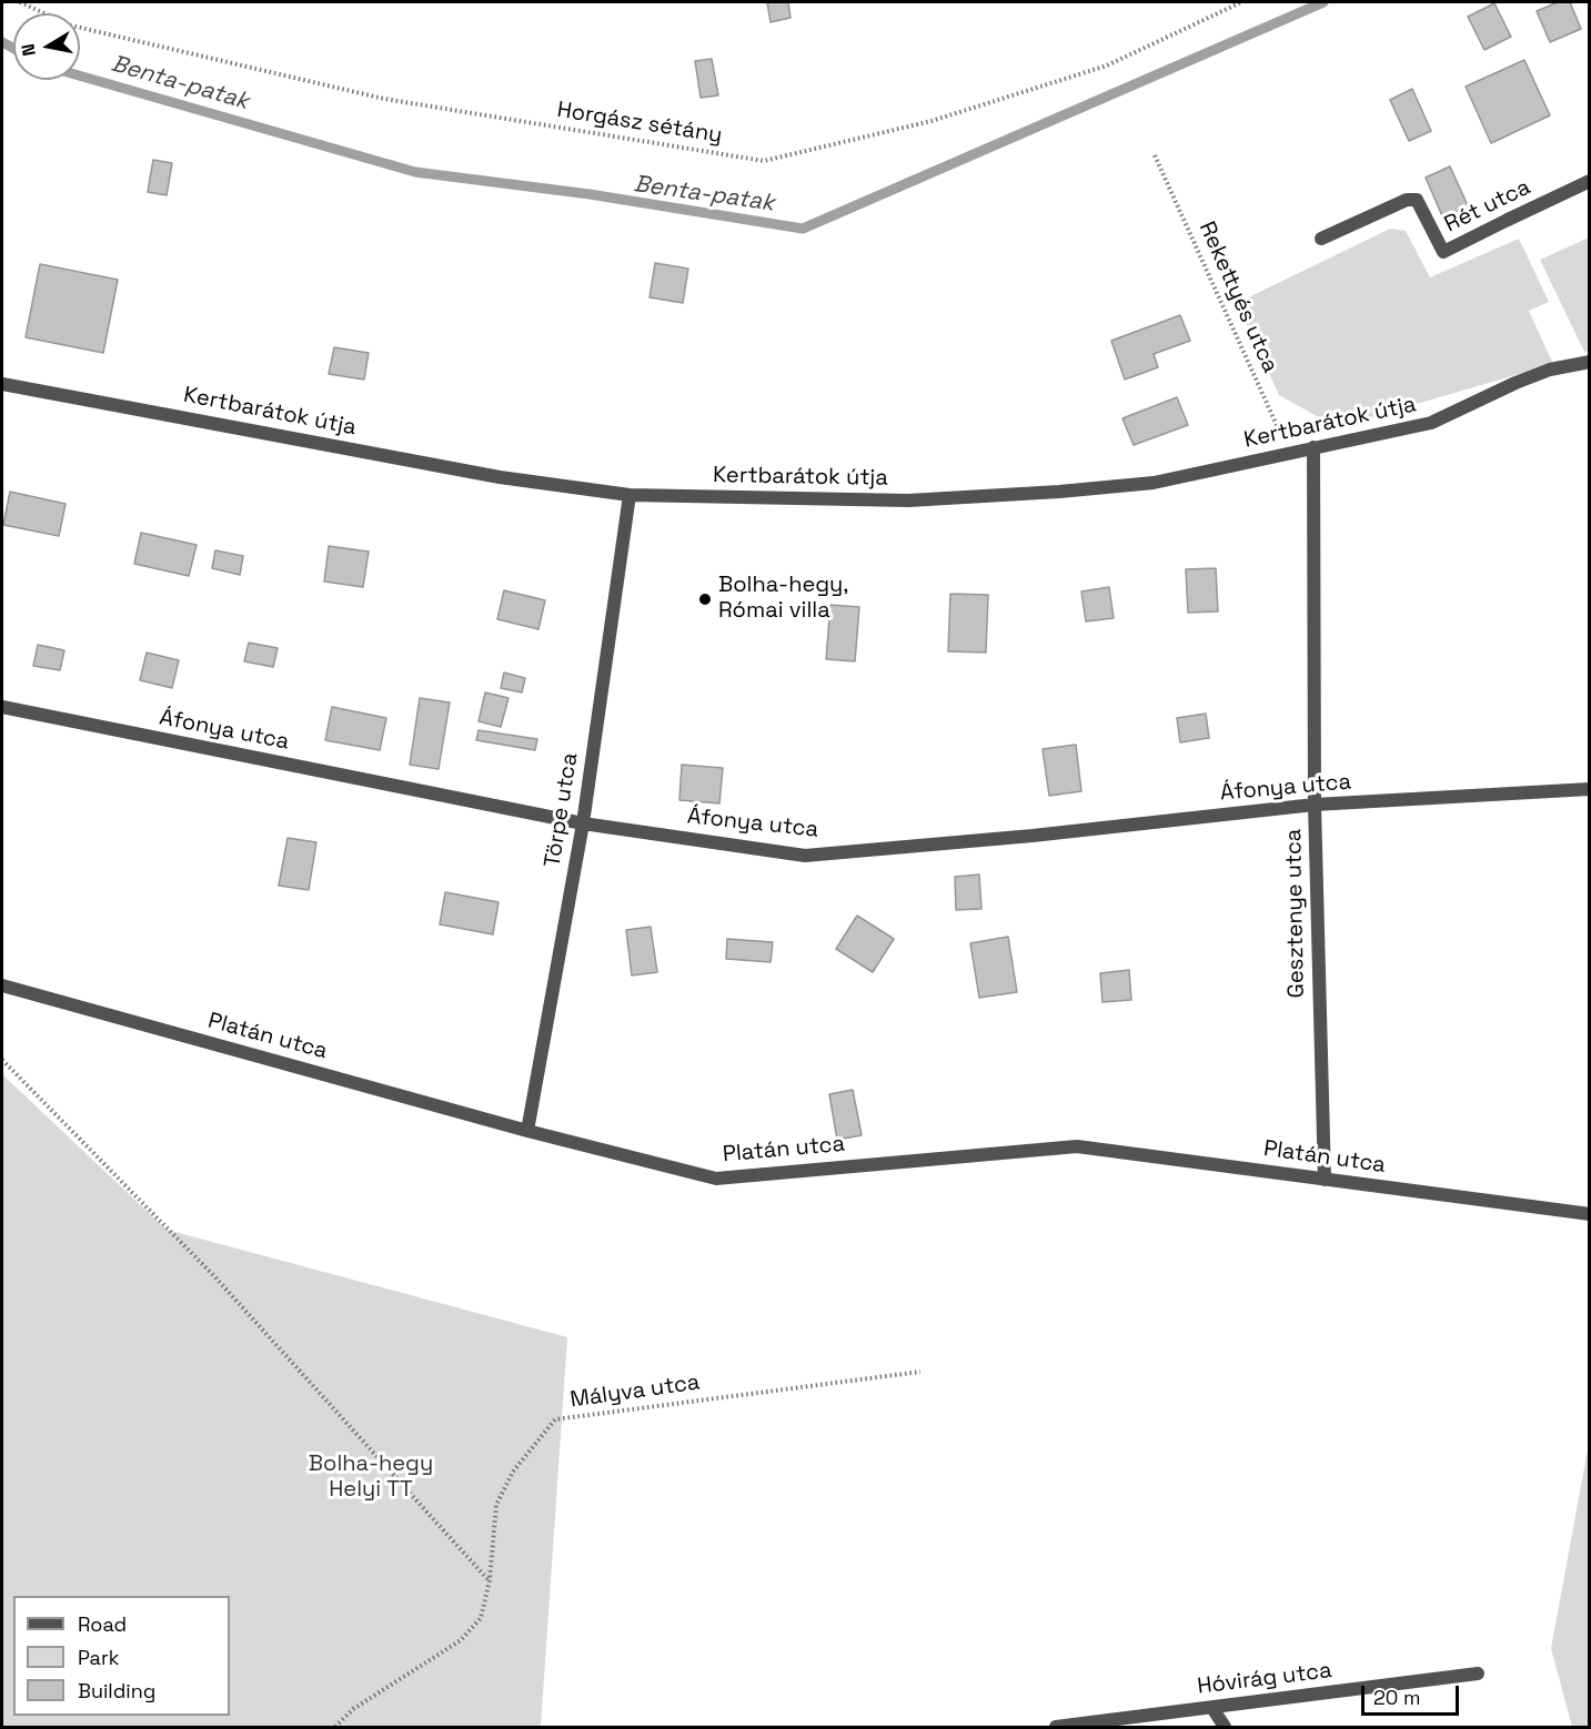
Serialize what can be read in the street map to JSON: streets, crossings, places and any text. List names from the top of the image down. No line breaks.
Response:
{"streets":{"street":["Rét utca","Kertbarátok útja","Áfonya utca","Törpe utca","Gesztenye utca","Platán utca","Hóvirág utca"],"path":["Horgász sétány","Rekettyés utca","Mályva utca"]},"crossings":[["Rekettyés utca","Kertbarátok útja"],["Kertbarátok útja","Törpe utca"],["Kertbarátok útja","Gesztenye utca"],["Áfonya utca","Törpe utca"],["Áfonya utca","Gesztenye utca"],["Törpe utca","Platán utca"],["Gesztenye utca","Platán utca"]],"water":["Benta-patak"],"parks":["Bolha-hegy Helyi TT"],"places":["Bolha-hegy, Római villa"],"legend":["Road","Park","Building"],"scale_bar":"20 m","north":"left"}
